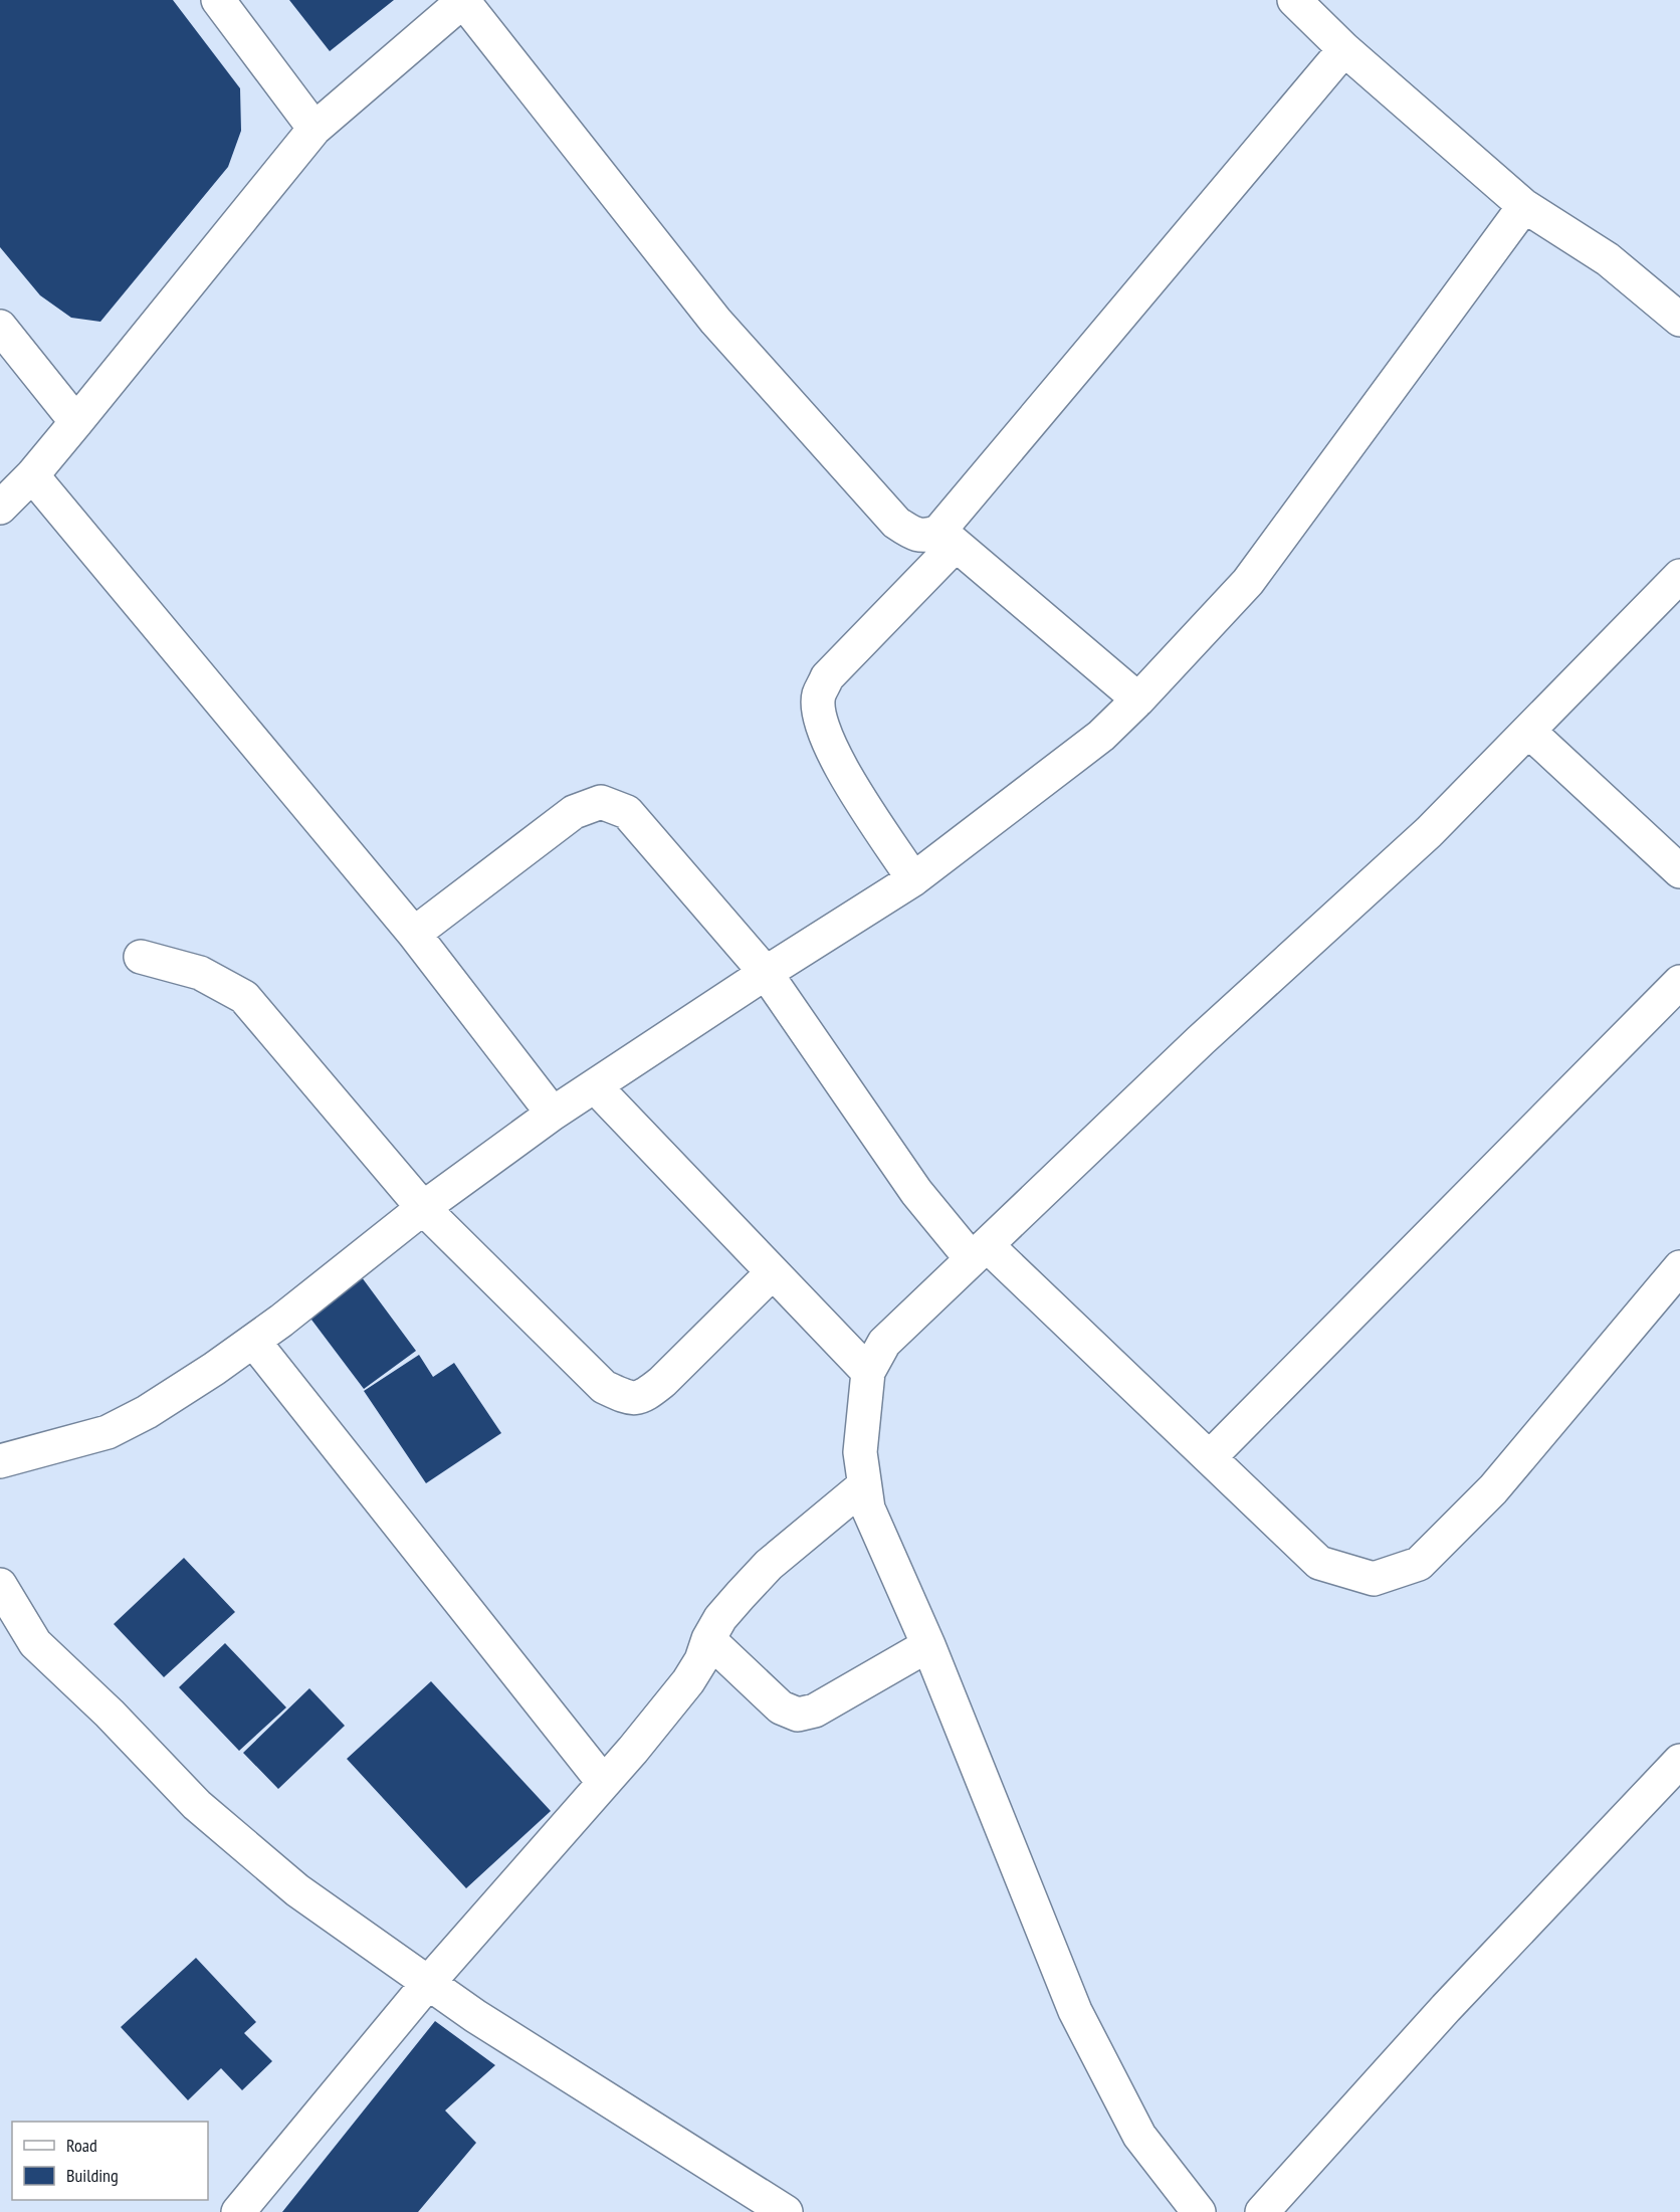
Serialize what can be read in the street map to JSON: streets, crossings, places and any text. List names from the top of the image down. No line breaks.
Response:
{"legend":["Road","Building"]}
